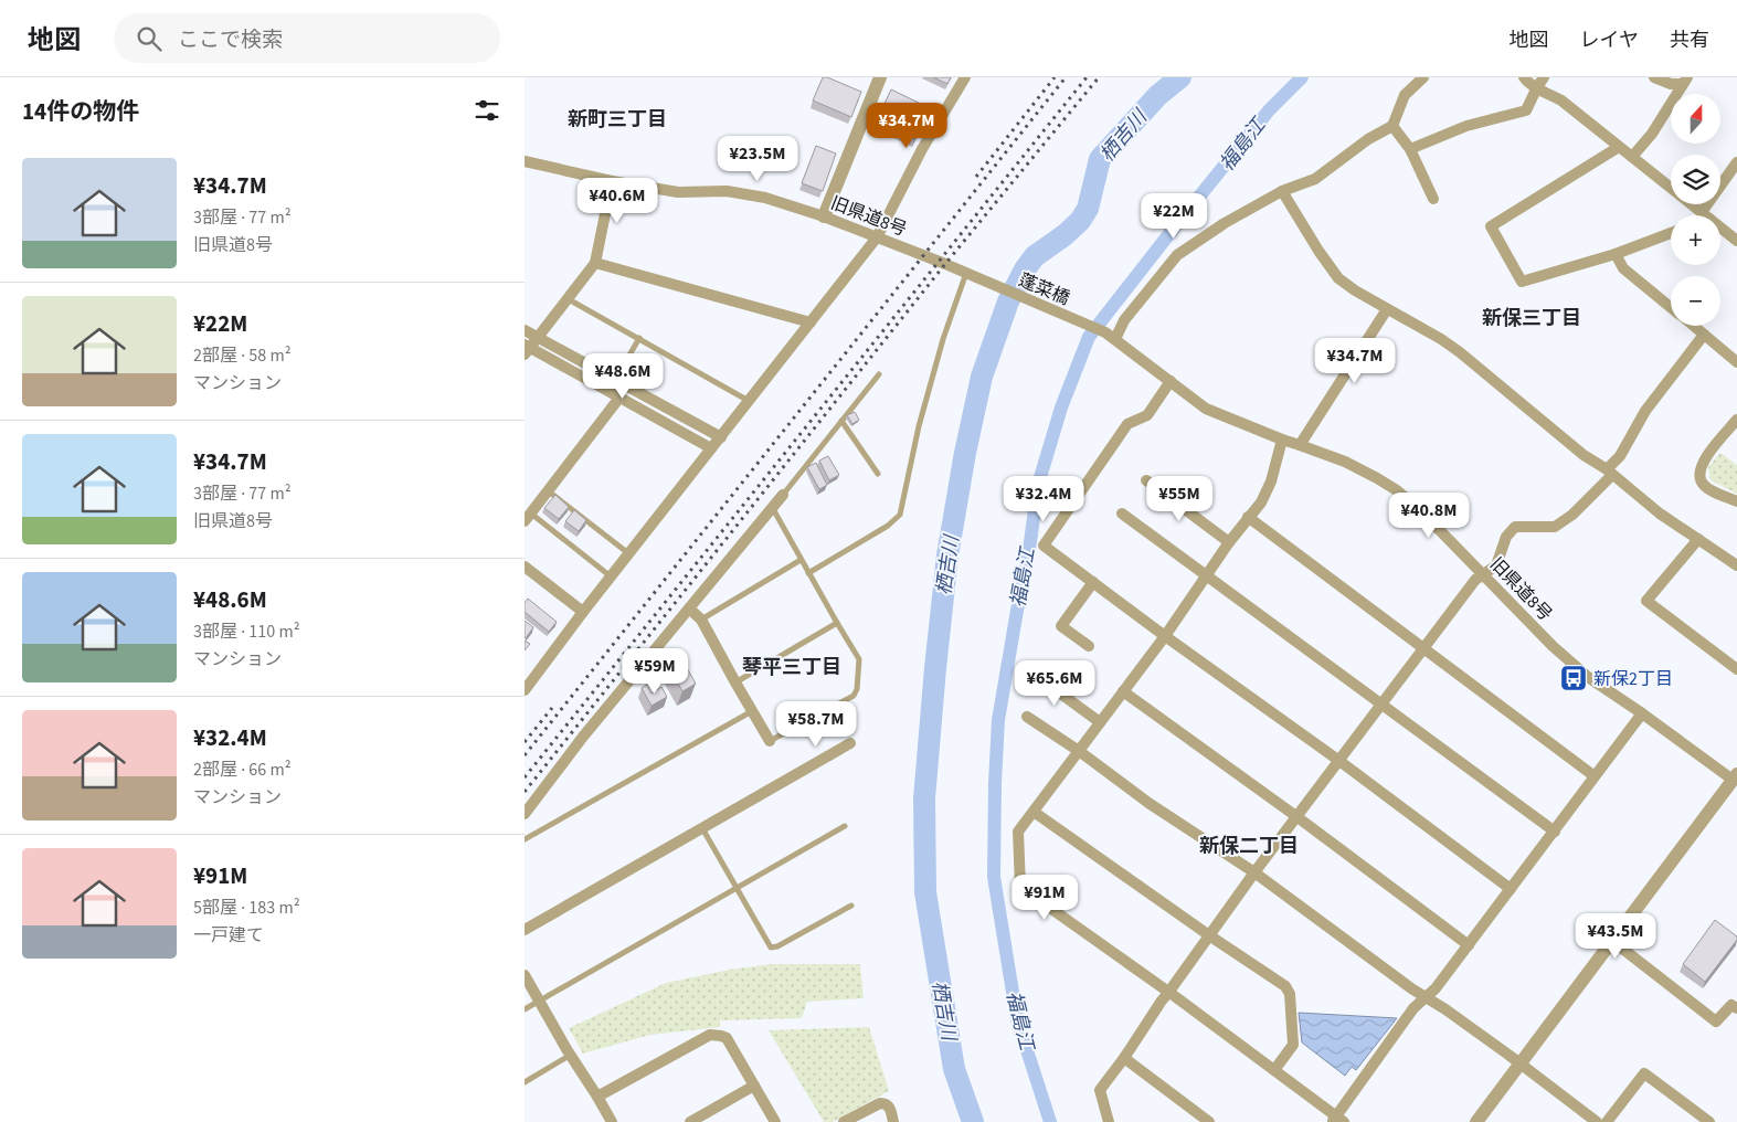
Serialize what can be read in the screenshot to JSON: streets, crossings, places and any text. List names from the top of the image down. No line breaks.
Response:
{"streets":{"street":["旧県道8号","蓬菜橋"]},"crossings":[["旧県道8号","蓬菜橋"]],"districts":["新町三丁目","新保三丁目","琴平三丁目","新保二丁目"],"water":["栖吉川","福島江"],"places":{"bus stop":["新保2丁目"]},"north":"top","page":{"header":"地図","search":"ここで検索","nav":["地図","レイヤ","共有"],"heading":"14件の物件","map_buttons":["+","−"],"price":["¥34.7M","¥23.5M","¥40.6M","¥22M","¥34.7M","¥48.6M","¥32.4M","¥55M","¥40.8M","¥59M","¥65.6M","¥58.7M","¥91M","¥43.5M"],"list":[{"name":"¥34.7M","note":"3部屋 · 77 m² · 旧県道8号"},{"name":"¥22M","note":"2部屋 · 58 m² · マンション"},{"name":"¥34.7M","note":"3部屋 · 77 m² · 旧県道8号"},{"name":"¥48.6M","note":"3部屋 · 110 m² · マンション"},{"name":"¥32.4M","note":"2部屋 · 66 m² · マンション"},{"name":"¥91M","note":"5部屋 · 183 m² · 一戸建て"}]}}
